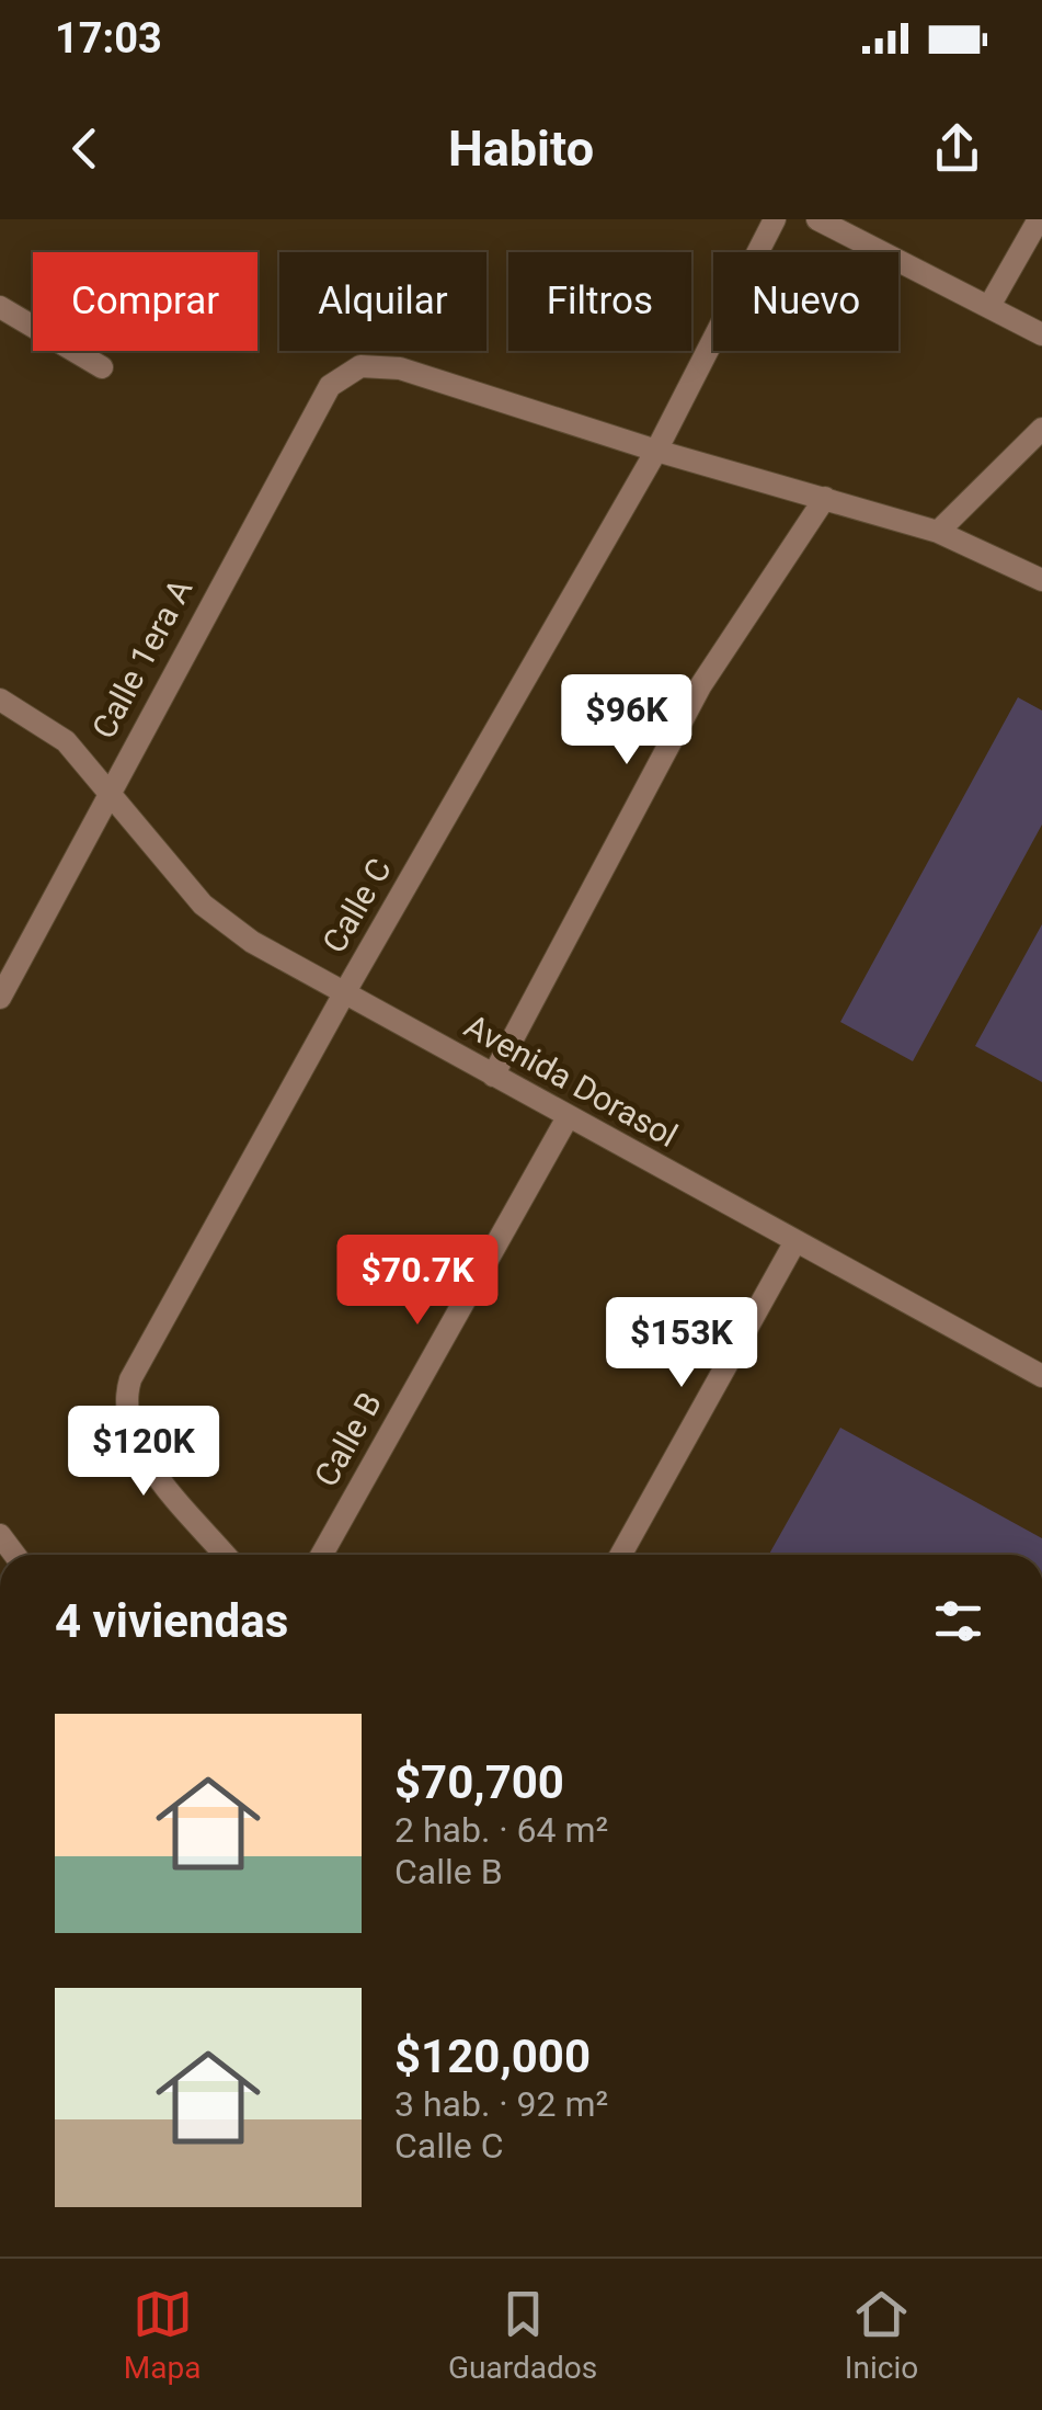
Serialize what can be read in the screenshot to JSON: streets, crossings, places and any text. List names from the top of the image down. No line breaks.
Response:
{"streets":{"street":["Calle 1era A","Calle C","Avenida Dorasol","Calle B"]},"crossings":[["Calle 1era A","Calle C"],["Calle 1era A","Avenida Dorasol"],["Calle C","Avenida Dorasol"],["Avenida Dorasol","Calle B"]],"page":{"status":"17:03","header":"Habito","chip":["Comprar","Alquilar","Filtros","Nuevo"],"price":["$96K","$70.7K","$153K","$120K"],"heading":"4 viviendas","list":[{"name":"$70,700","note":"2 hab. · 64 m² · Calle B"},{"name":"$120,000","note":"3 hab. · 92 m² · Calle C"}],"tabs":["Mapa","Guardados","Inicio"]}}
